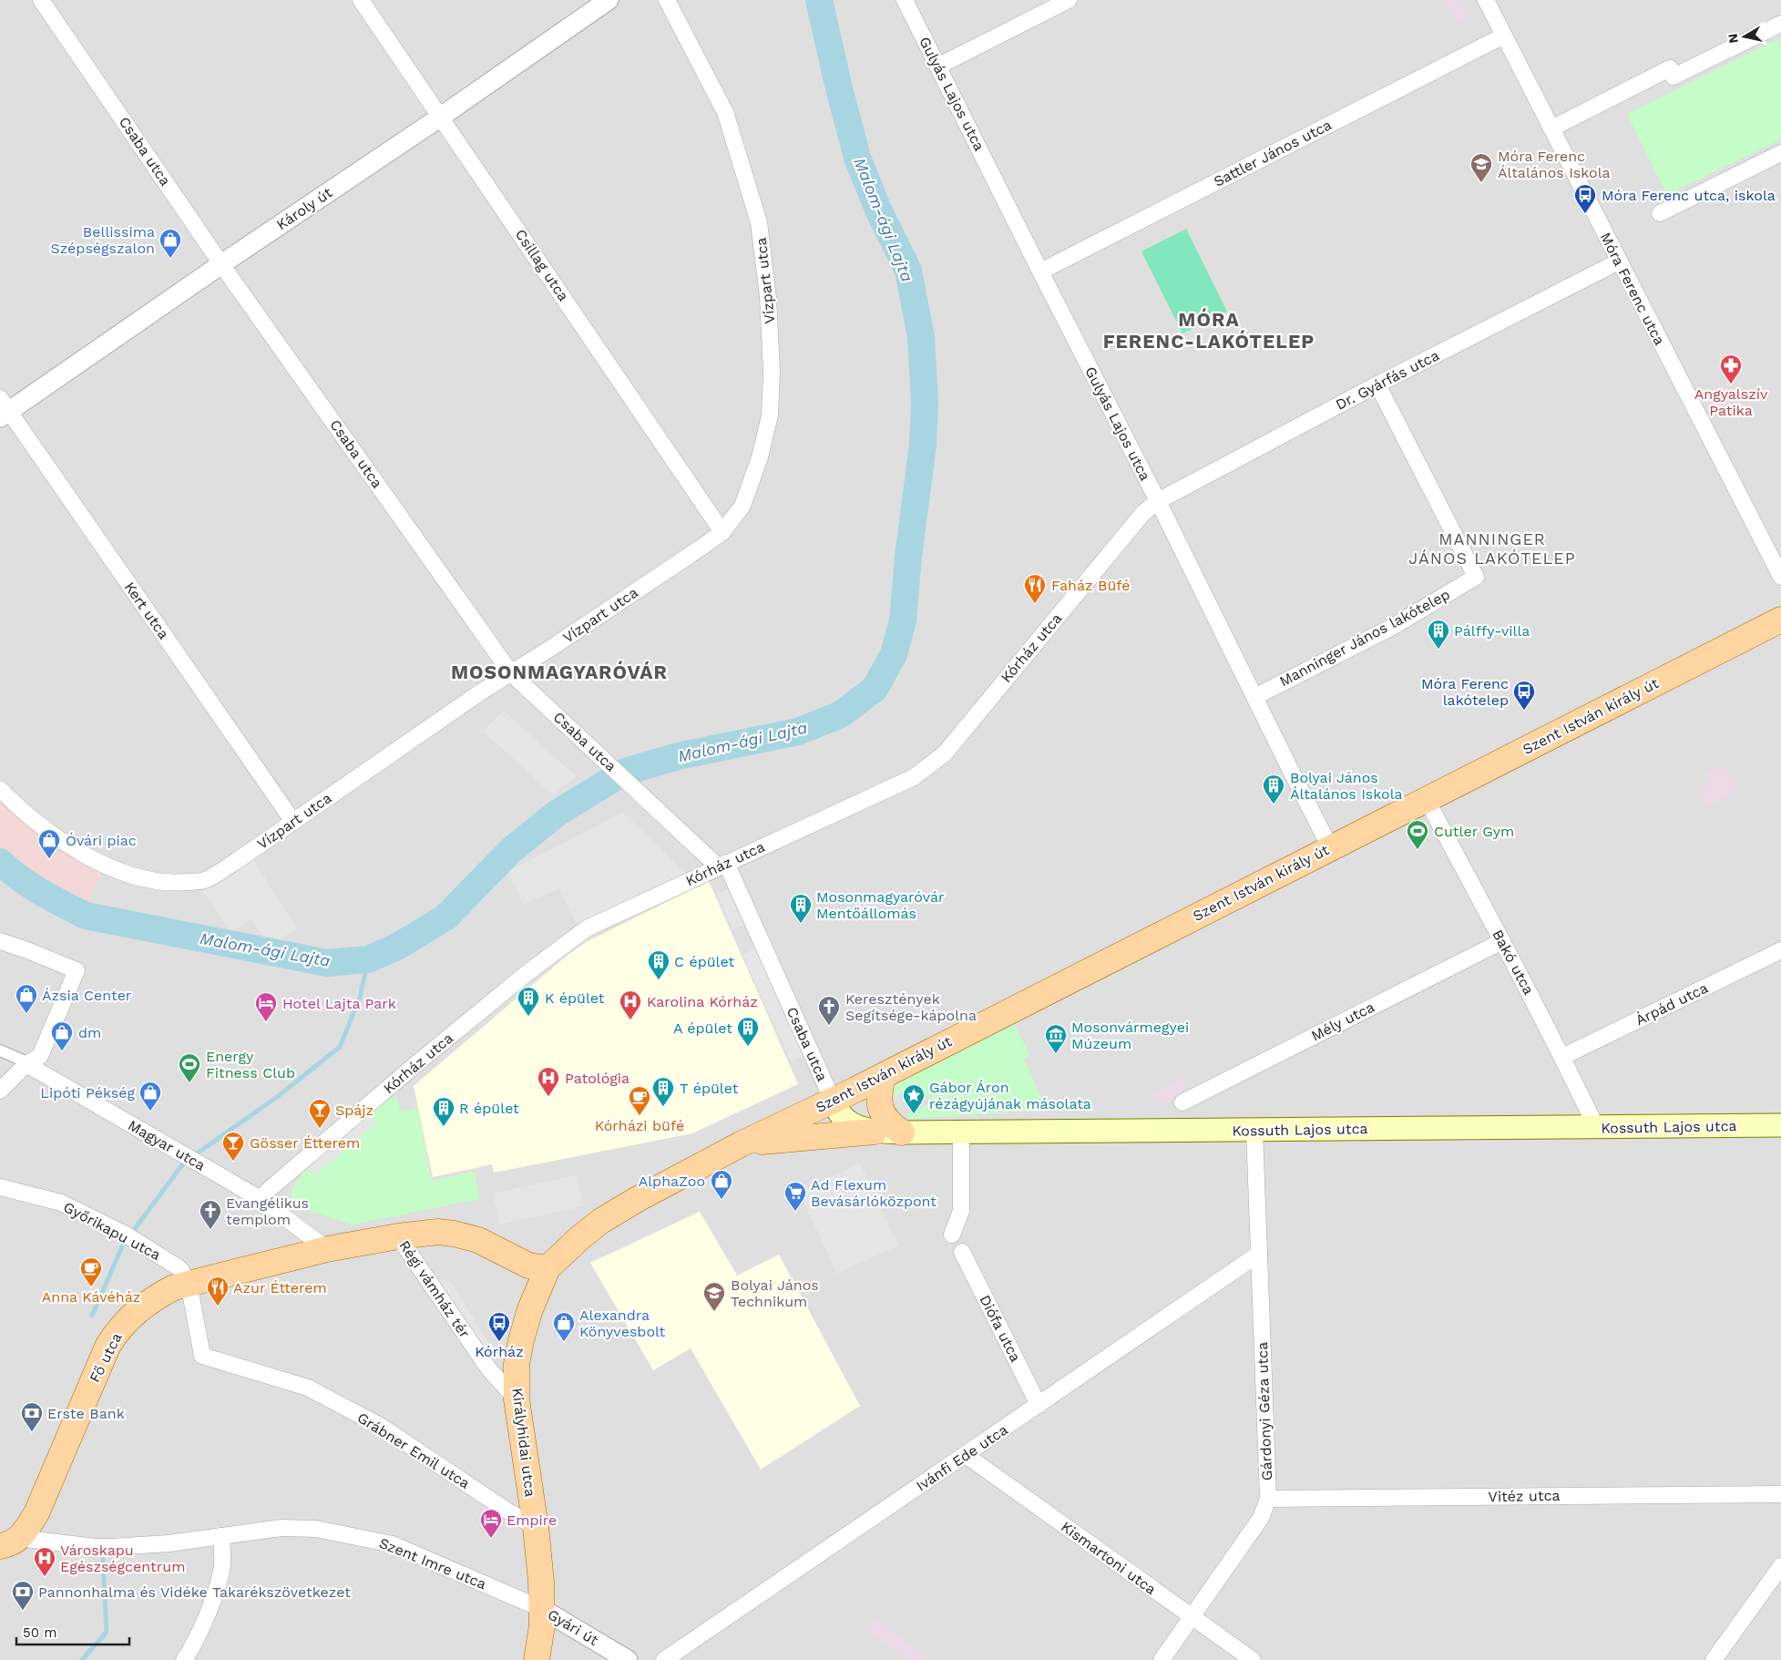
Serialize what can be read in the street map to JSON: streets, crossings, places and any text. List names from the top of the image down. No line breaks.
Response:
{"streets":{"main road":["Szent István király út","Kossuth Lajos utca","Régi vámház tér","Fő utca","Királyhidai utca"],"street":["Gulyás Lajos utca","Csaba utca","Sattler János utca","Károly út","Csillag utca","Vízpart utca","Móra Ferenc utca","Dr. Gyárfás utca","Kert utca","Manninger János lakótelep","Kórház utca","Bakó utca","Árpád utca","Mély utca","Magyar utca","Győrikapu utca","Diófa utca","Gárdonyi Géza utca","Grábner Emil utca","Ivánfi Ede utca","Vitéz utca","Kismartoni utca","Szent Imre utca","Gyári út"]},"crossings":[["Gulyás Lajos utca","Sattler János utca"],["Gulyás Lajos utca","Dr. Gyárfás utca"],["Gulyás Lajos utca","Manninger János lakótelep"],["Gulyás Lajos utca","Kórház utca"],["Gulyás Lajos utca","Szent István király út"],["Csaba utca","Károly út"],["Csaba utca","Vízpart utca"],["Csaba utca","Kórház utca"],["Csaba utca","Szent István király út"],["Csaba utca","Kossuth Lajos utca"],["Sattler János utca","Móra Ferenc utca"],["Károly út","Csillag utca"],["Károly út","Kert utca"],["Csillag utca","Vízpart utca"],["Vízpart utca","Kert utca"],["Móra Ferenc utca","Dr. Gyárfás utca"],["Dr. Gyárfás utca","Manninger János lakótelep"],["Dr. Gyárfás utca","Kórház utca"],["Kórház utca","Magyar utca"],["Szent István király út","Bakó utca"],["Szent István király út","Kossuth Lajos utca"],["Szent István király út","Királyhidai utca"],["Bakó utca","Árpád utca"],["Bakó utca","Mély utca"],["Bakó utca","Kossuth Lajos utca"],["Kossuth Lajos utca","Gárdonyi Géza utca"],["Magyar utca","Fő utca"],["Győrikapu utca","Fő utca"],["Győrikapu utca","Grábner Emil utca"],["Régi vámház tér","Fő utca"],["Régi vámház tér","Királyhidai utca"],["Diófa utca","Ivánfi Ede utca"],["Fő utca","Grábner Emil utca"],["Fő utca","Szent Imre utca"],["Gárdonyi Géza utca","Ivánfi Ede utca"],["Gárdonyi Géza utca","Vitéz utca"],["Gárdonyi Géza utca","Kismartoni utca"],["Királyhidai utca","Grábner Emil utca"],["Királyhidai utca","Szent Imre utca"],["Királyhidai utca","Gyári út"],["Ivánfi Ede utca","Kismartoni utca"],["Szent Imre utca","Gyári út"]],"districts":["MÓRA FERENC-LAKÓTELEP","MANNINGER JÁNOS LAKÓTELEP","MOSONMAGYARÓVÁR"],"water":["Malom-ági Lajta"],"places":{"school or university":["Móra Ferenc Általános Iskola","Bolyai János Technikum"],"bus stop":["Móra Ferenc utca, iskola","Móra Ferenc lakótelep","Kórház"],"shop":["Bellissima Szépségszalon","Óvári piac","Ázsia Center","dm","Lipóti Pékség","AlphaZoo","Alexandra Könyvesbolt"],"pharmacy":["Angyalszív Patika"],"restaurant":["Faház Büfé","Azur Étterem"],"building":["Pálffy-villa","Bolyai János Általános Iskola","Mosonmagyaróvár Mentőállomás","C épület","K épület","A épület","T épület","R épület"],"sports":["Cutler Gym","Energy Fitness Club"],"hospital":["Karolina Kórház","Patológia","Városkapu Egészségcentrum"],"hotel":["Hotel Lajta Park","Empire"],"church":["Keresztények Segítsége-kápolna","Evangélikus templom"],"museum":["Mosonvármegyei Múzeum"],"place":["Gábor Áron rézágyújának másolata"],"cafe":["Kórházi büfé","Anna Kávéház"],"bar":["Spájz","Gösser Étterem"],"supermarket":["Ad Flexum Bevásárlóközpont"],"bank":["Erste Bank","Pannonhalma és Vidéke Takarékszövetkezet"]},"scale_bar":"50 m","north":"left"}
